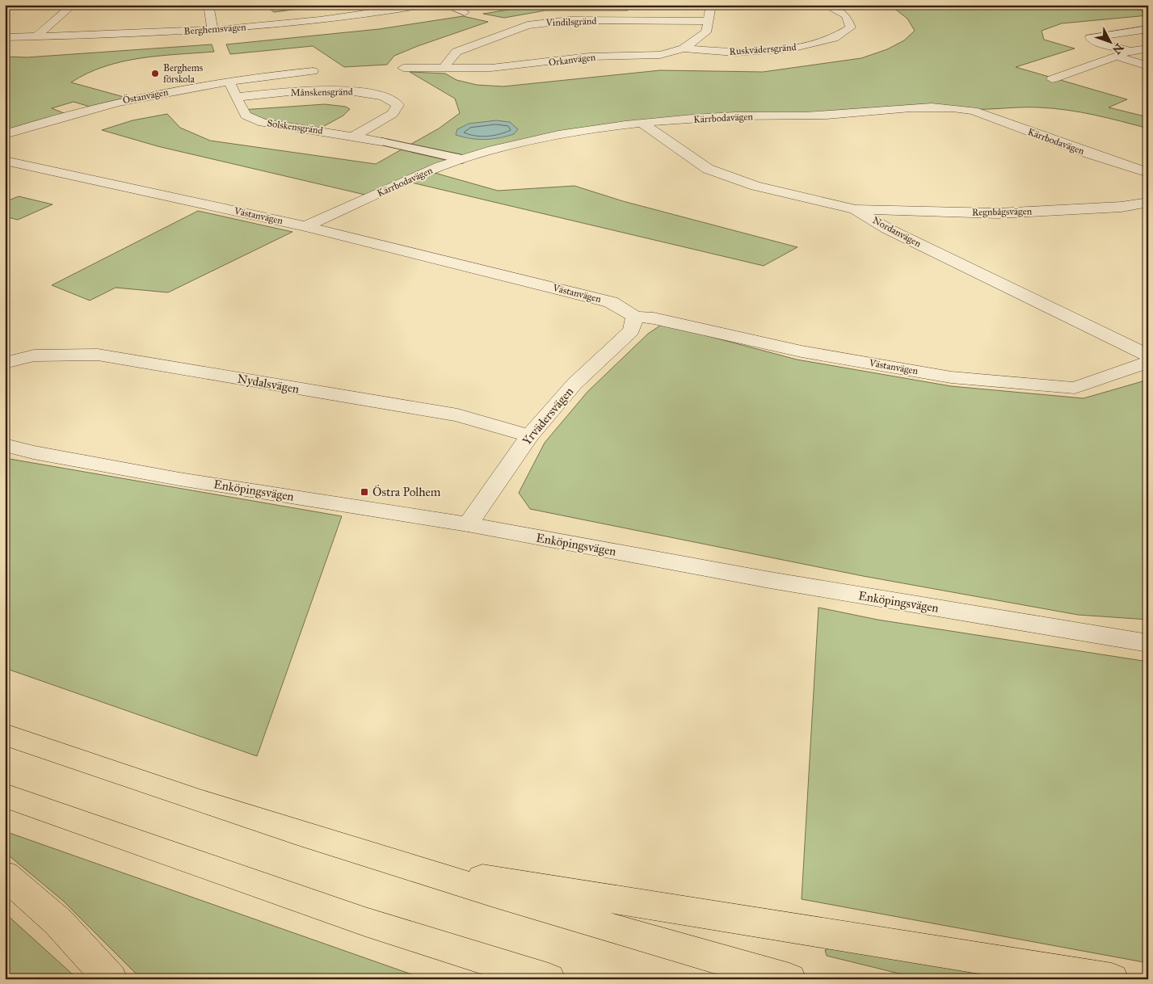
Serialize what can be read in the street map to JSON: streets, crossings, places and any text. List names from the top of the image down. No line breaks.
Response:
{"streets":{"street":["Vindilsgränd","Berghemsvägen","Ruskvädersgränd","Orkanvägen","Månskensgränd","Östanvägen","Kärrbodavägen","Solskensgränd","Regnbågsvägen","Västanvägen","Nordanvägen","Nydalsvägen","Yrvädersvägen","Enköpingsvägen"]},"crossings":[["Vindilsgränd","Orkanvägen"],["Ruskvädersgränd","Orkanvägen"],["Månskensgränd","Solskensgränd"],["Östanvägen","Solskensgränd"],["Kärrbodavägen","Västanvägen"],["Kärrbodavägen","Nordanvägen"],["Regnbågsvägen","Nordanvägen"],["Västanvägen","Yrvädersvägen"],["Nydalsvägen","Yrvädersvägen"],["Yrvädersvägen","Enköpingsvägen"]],"places":{"other":["Berghems förskola"],"transit":["Östra Polhem"]},"north":"bottom right"}
